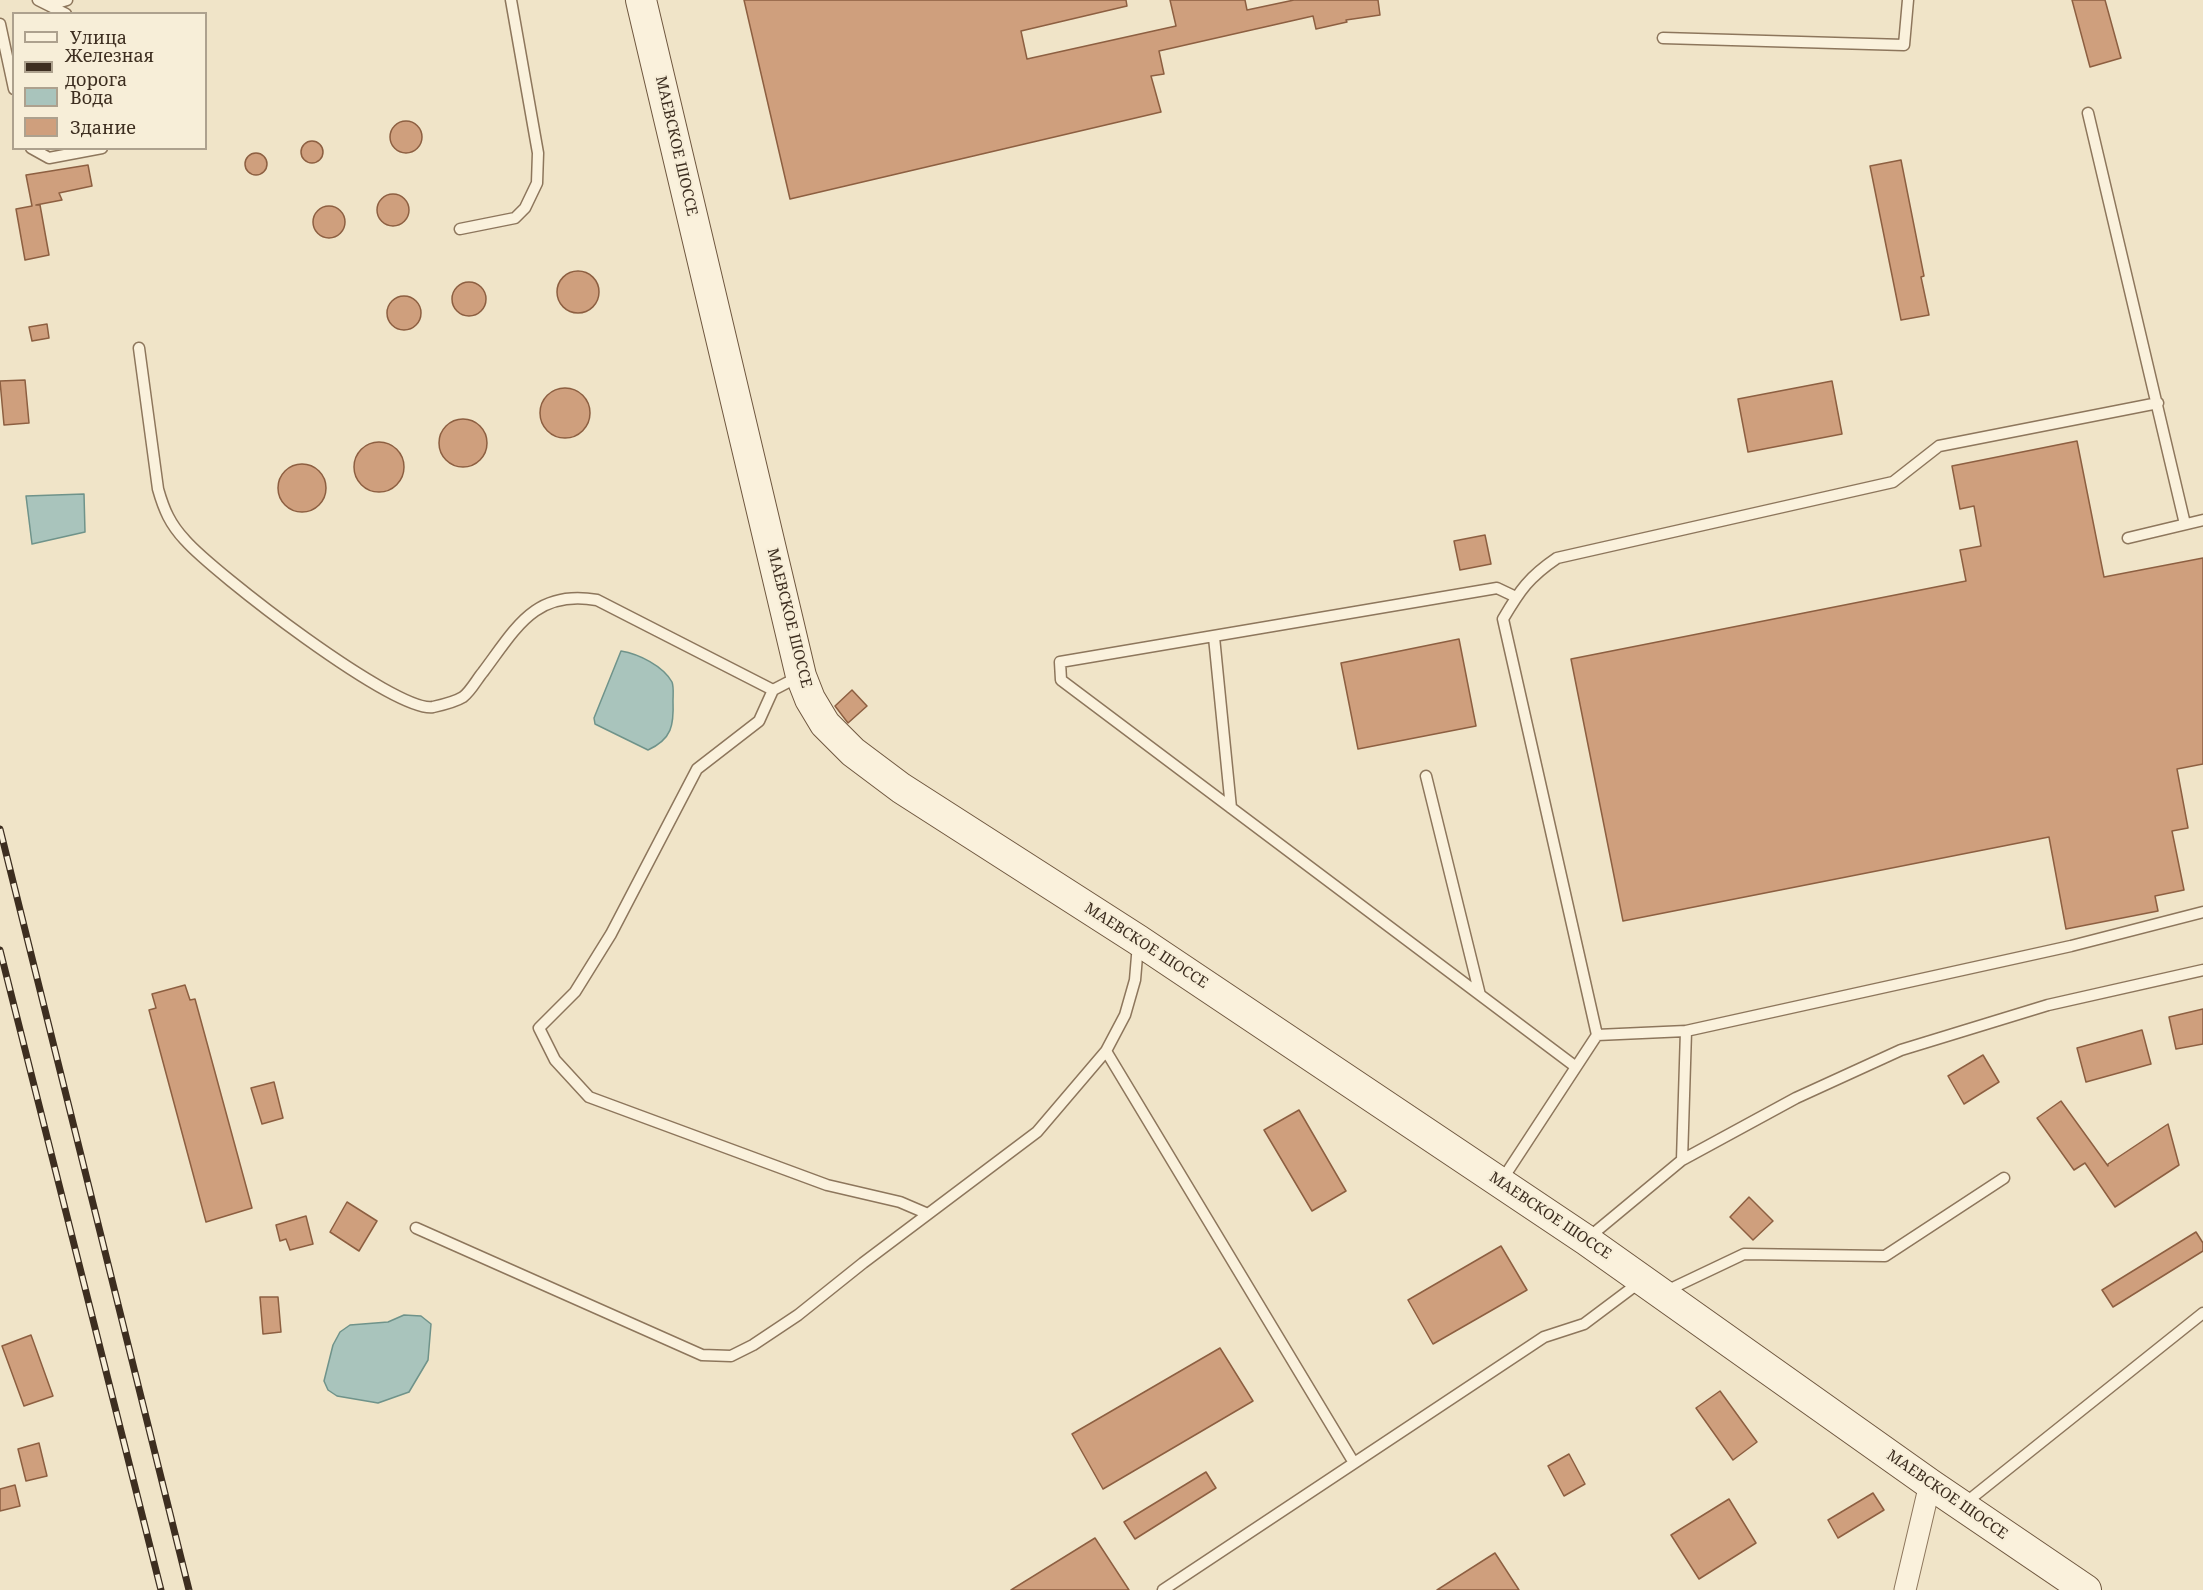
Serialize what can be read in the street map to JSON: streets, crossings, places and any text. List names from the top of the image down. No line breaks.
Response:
{"streets":{"street":["МАЕВСКОЕ ШОССЕ"]},"legend":["Улица","Железная дорога","Вода","Здание"]}
